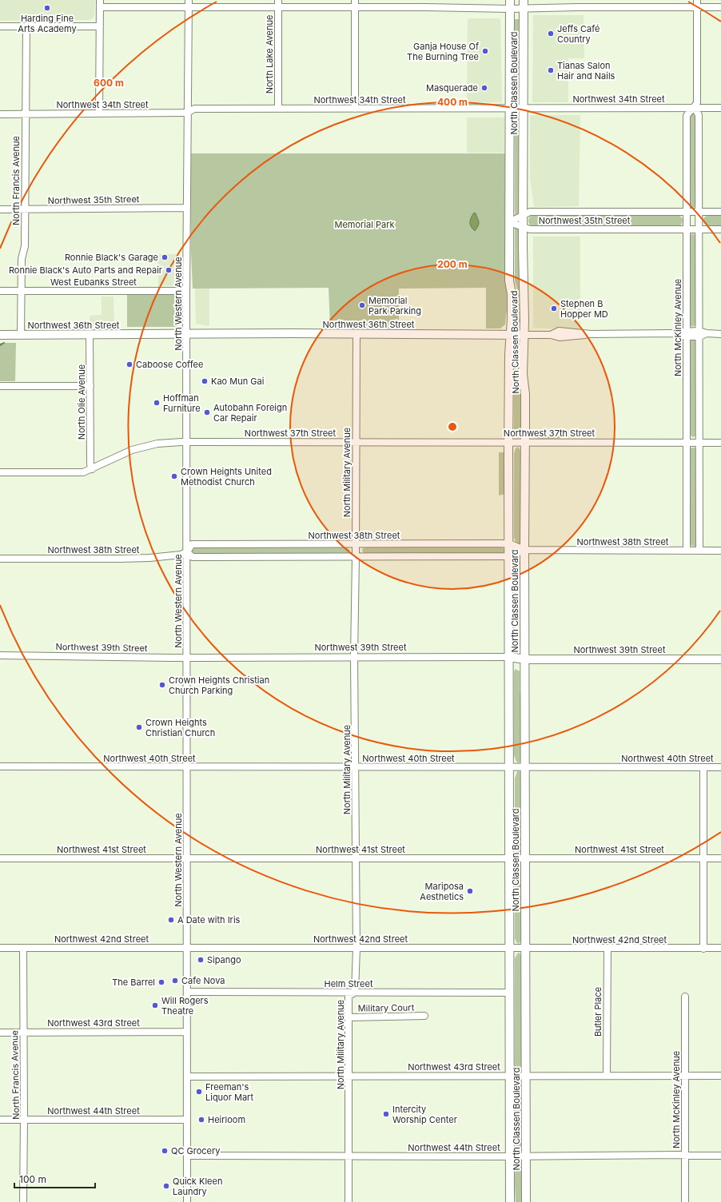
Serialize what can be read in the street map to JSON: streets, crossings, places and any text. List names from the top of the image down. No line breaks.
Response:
{"streets":{"main road":["North Classen Boulevard","Northwest 36th Street","Northwest 39th Street"],"street":["North Lake Avenue","Northwest 34th Street","North Francis Avenue","Northwest 35th Street","West Eubanks Street","North Western Avenue","North McKinley Avenue","North Olie Avenue","Northwest 37th Street","North Military Avenue","Northwest 38th Street","Northwest 40th Street","Northwest 41st Street","Northwest 42nd Street","Helm Street","Military Court","Butler Place","Northwest 43rd Street","Northwest 44th Street"]},"crossings":[["North Lake Avenue","Northwest 34th Street"],["North Classen Boulevard","Northwest 34th Street"],["North Classen Boulevard","Northwest 35th Street"],["North Classen Boulevard","Northwest 36th Street"],["North Classen Boulevard","Northwest 37th Street"],["North Classen Boulevard","Northwest 38th Street"],["North Classen Boulevard","Northwest 39th Street"],["North Classen Boulevard","Northwest 40th Street"],["North Classen Boulevard","Northwest 41st Street"],["North Classen Boulevard","Northwest 42nd Street"],["North Classen Boulevard","Helm Street"],["North Classen Boulevard","Northwest 43rd Street"],["North Classen Boulevard","Northwest 44th Street"],["Northwest 34th Street","North Francis Avenue"],["Northwest 34th Street","North Western Avenue"],["Northwest 34th Street","North McKinley Avenue"],["North Francis Avenue","Northwest 35th Street"],["North Francis Avenue","West Eubanks Street"],["North Francis Avenue","Northwest 36th Street"],["North Francis Avenue","Northwest 42nd Street"],["North Francis Avenue","Northwest 43rd Street"],["North Francis Avenue","Northwest 44th Street"],["Northwest 35th Street","North Western Avenue"],["Northwest 35th Street","North McKinley Avenue"],["West Eubanks Street","North Western Avenue"],["North Western Avenue","Northwest 36th Street"],["North Western Avenue","Northwest 37th Street"],["North Western Avenue","Northwest 38th Street"],["North Western Avenue","Northwest 39th Street"],["North Western Avenue","Northwest 40th Street"],["North Western Avenue","Northwest 41st Street"],["North Western Avenue","Northwest 42nd Street"],["North Western Avenue","Helm Street"],["North Western Avenue","Northwest 43rd Street"],["North Western Avenue","Northwest 44th Street"],["Northwest 36th Street","North McKinley Avenue"],["Northwest 36th Street","North Olie Avenue"],["Northwest 36th Street","North Military Avenue"],["North McKinley Avenue","Northwest 37th Street"],["North McKinley Avenue","Northwest 38th Street"],["North McKinley Avenue","Northwest 43rd Street"],["North McKinley Avenue","Northwest 44th Street"],["North Olie Avenue","Northwest 37th Street"],["Northwest 37th Street","North Military Avenue"],["North Military Avenue","Northwest 38th Street"],["North Military Avenue","Northwest 39th Street"],["North Military Avenue","Northwest 40th Street"],["North Military Avenue","Northwest 41st Street"],["North Military Avenue","Northwest 42nd Street"],["North Military Avenue","Helm Street"],["North Military Avenue","Military Court"],["North Military Avenue","Northwest 43rd Street"],["North Military Avenue","Northwest 44th Street"],["Northwest 42nd Street","Butler Place"],["Butler Place","Northwest 43rd Street"]],"parks":["Memorial Park"],"places":["Harding Fine Arts Academy","Jeffs Café Country","Ganja House Of The Burning Tree","Tianas Salon Hair and Nails","Masquerade","Ronnie Black's Garage","Ronnie Black's Auto Parts and Repair","Memorial Park Parking","Stephen B Hopper MD","Caboose Coffee","Kao Mun Gai","Hoffman Furniture","Autobahn Foreign Car Repair","Crown Heights United Methodist Church","Crown Heights Christian Church Parking","Crown Heights Christian Church","Mariposa Aesthetics","A Date with Iris","Sipango","Cafe Nova","The Barrel","Will Rogers Theatre","Freeman's Liquor Mart","Intercity Worship Center","Heirloom","QC Grocery","Quick Kleen Laundry"],"scale_bar":"100 m","rings":["600 m","400 m","200 m"]}
